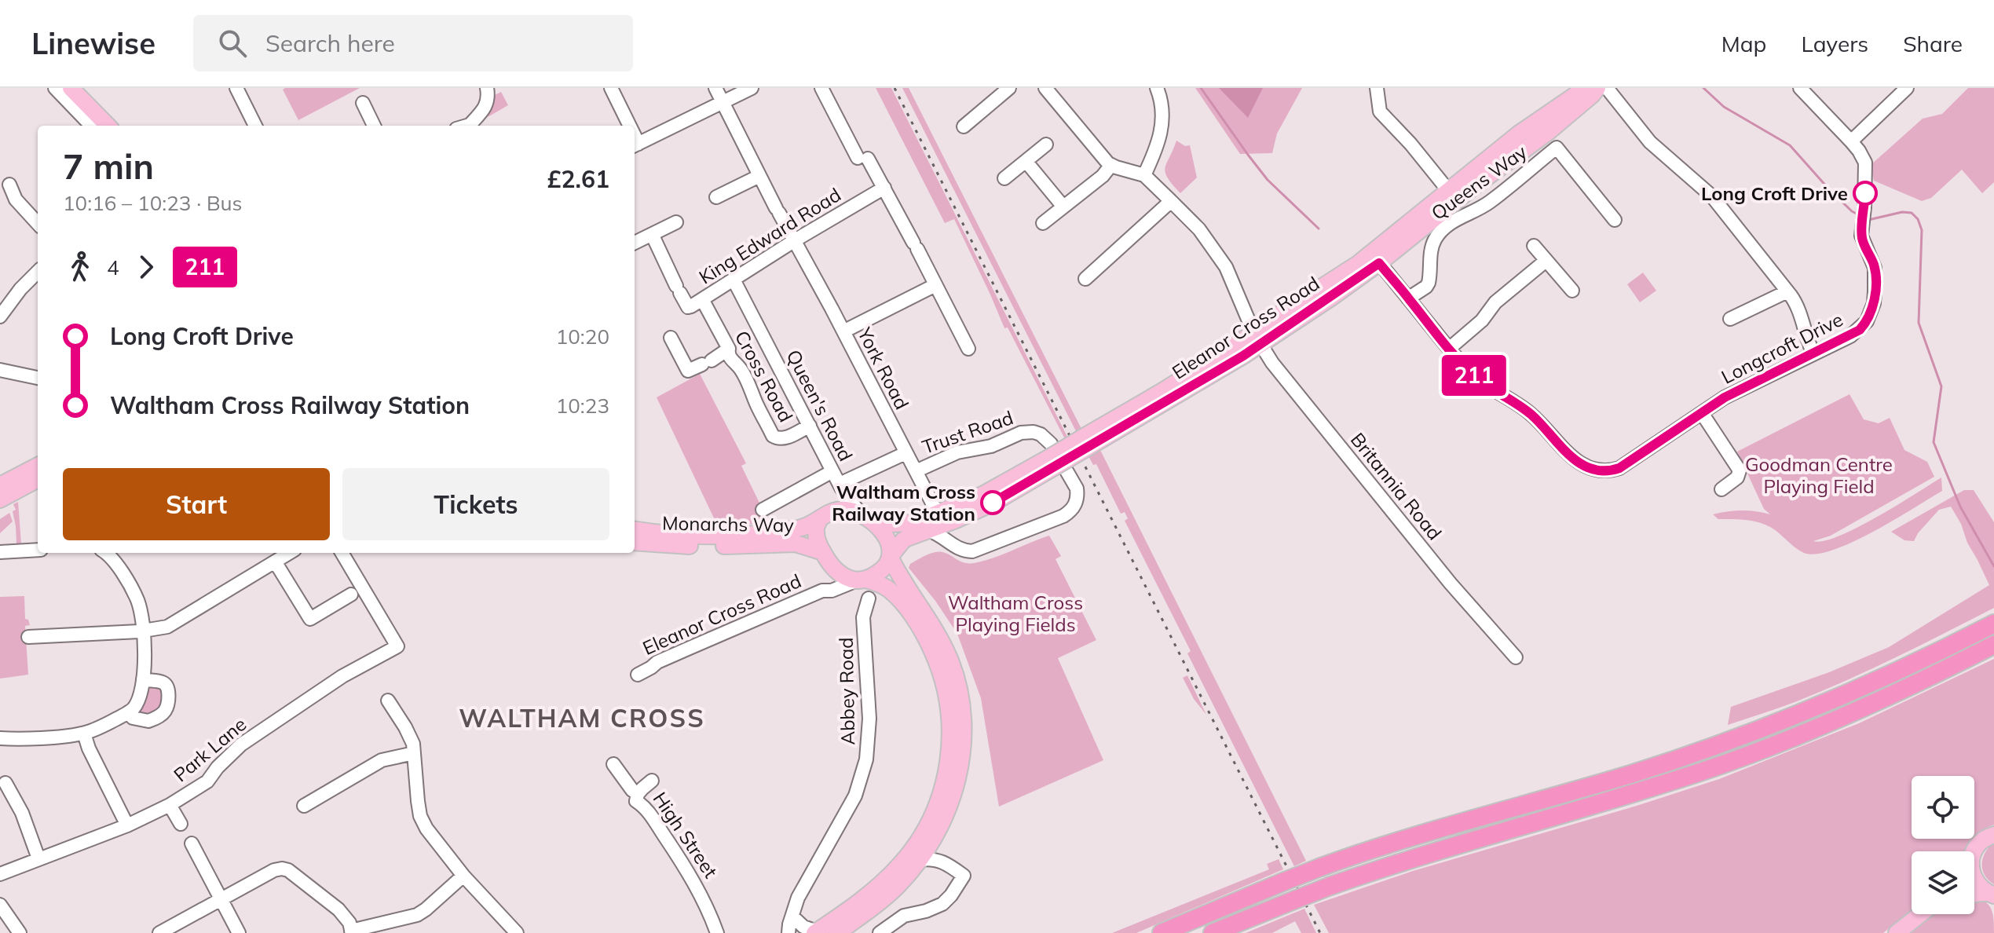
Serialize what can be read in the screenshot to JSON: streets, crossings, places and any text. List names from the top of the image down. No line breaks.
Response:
{"streets":{"main road":["Eleanor Cross Road","Monarchs Way"],"street":["Queens Way","King Edward Road","Longcroft Drive","York Road","Cross Road","Queen's Road","Trust Road","Britannia Road","Abbey Road","Park Lane","High Street"]},"crossings":[["Queens Way","Longcroft Drive"],["King Edward Road","York Road"],["King Edward Road","Cross Road"],["King Edward Road","Queen's Road"],["Eleanor Cross Road","Longcroft Drive"],["Eleanor Cross Road","York Road"],["Eleanor Cross Road","Trust Road"],["Eleanor Cross Road","Britannia Road"],["Eleanor Cross Road","Monarchs Way"],["York Road","Queen's Road"],["York Road","Trust Road"],["Cross Road","Queen's Road"]],"districts":["WALTHAM CROSS"],"parks":["Goodman Centre Playing Field","Waltham Cross Playing Fields"],"places":["Long Croft Drive","Waltham Cross Railway Station"],"lines":["bus line 211"],"page":{"header":"Linewise","search":"Search here","nav":["Map","Layers","Share"],"on_map":"211","heading":["7 min","10:16 – 10:23 · Bus","£2.61"],"legs":["4","211"],"list":[{"name":"Long Croft Drive","value":"10:20"},{"name":"Waltham Cross Railway Station","value":"10:23"}],"buttons":["Start","Tickets"]}}
